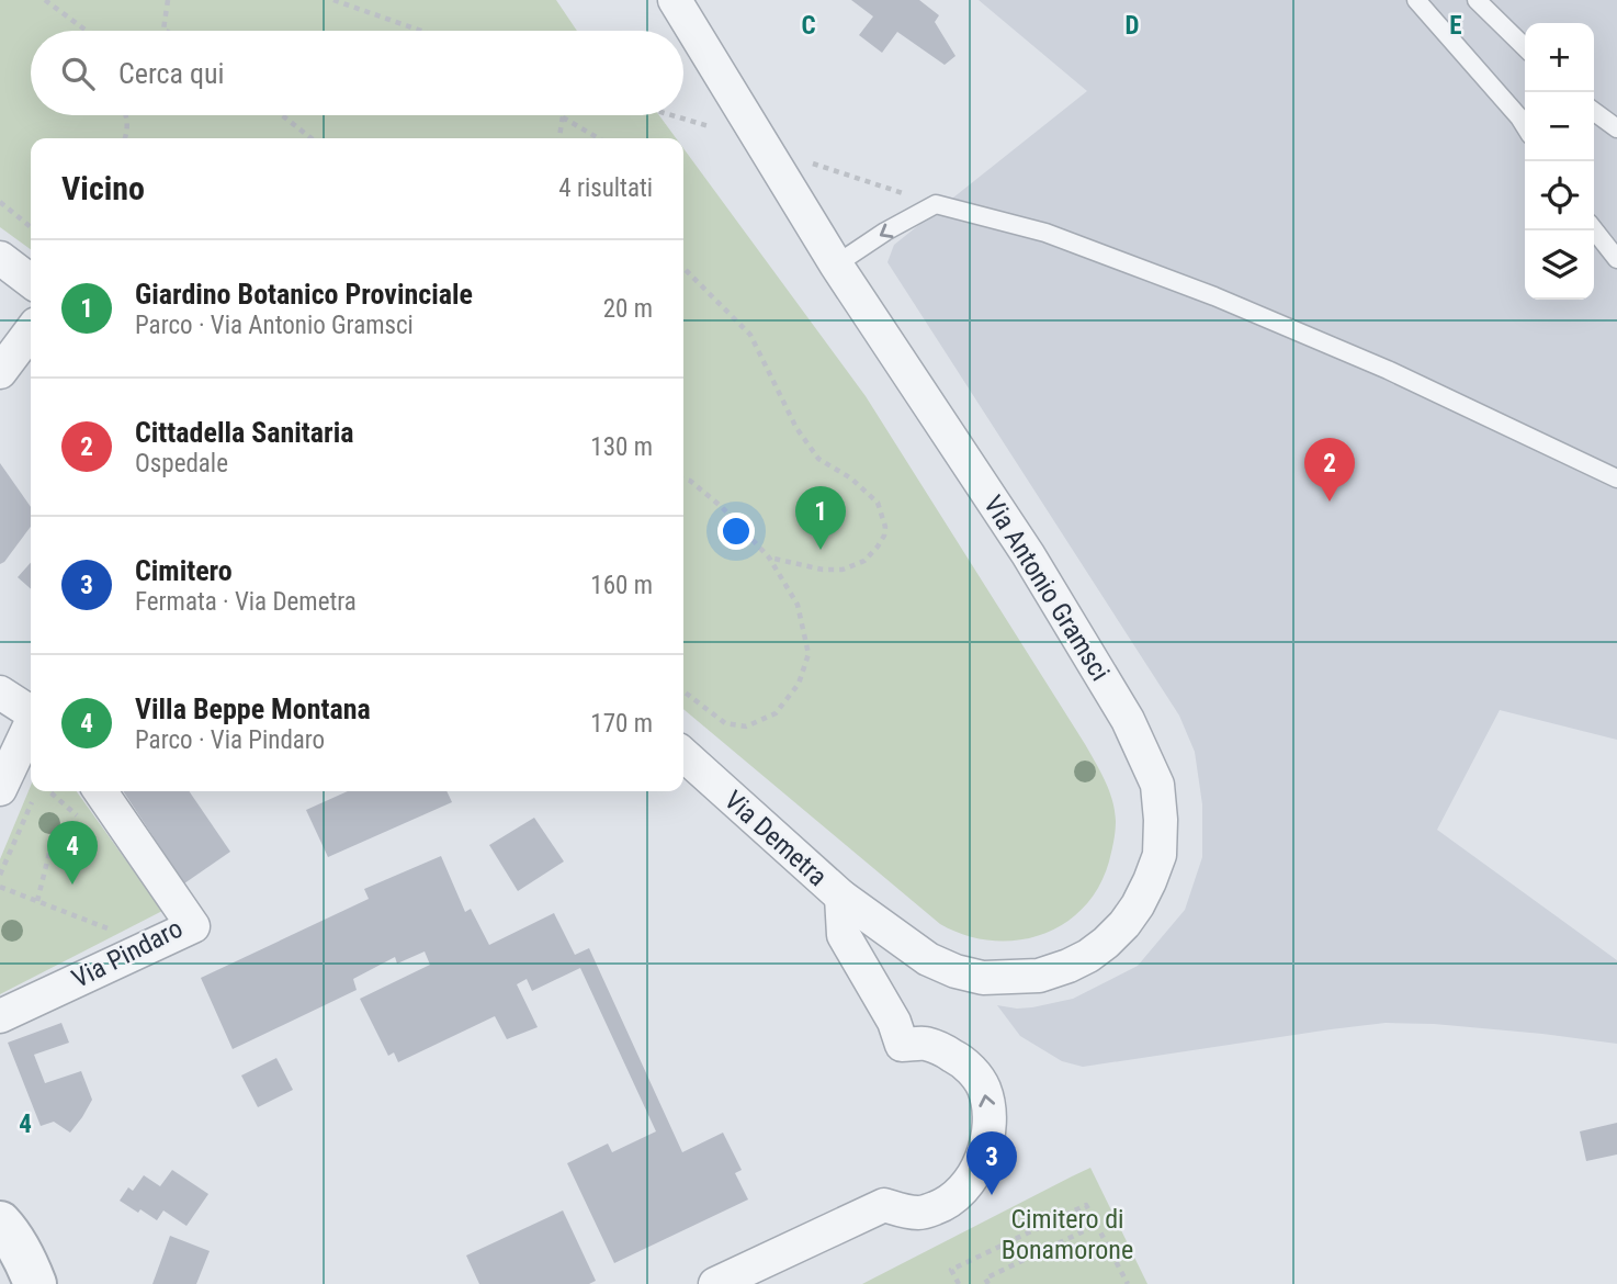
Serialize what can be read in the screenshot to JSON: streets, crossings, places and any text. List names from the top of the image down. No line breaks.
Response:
{"streets":{"street":["Via Antonio Gramsci","Via Demetra","Via Pindaro"]},"crossings":[["Via Antonio Gramsci","Via Demetra"]],"parks":["Cimitero di Bonamorone"],"page":{"map_buttons":["+","−"],"search":"Cerca qui","heading":["Vicino","4 risultati"],"list":[{"mark":"1","name":"Giardino Botanico Provinciale","note":"Parco · Via Antonio Gramsci","value":"20 m"},{"mark":"2","name":"Cittadella Sanitaria","note":"Ospedale","value":"130 m"},{"mark":"3","name":"Cimitero","note":"Fermata · Via Demetra","value":"160 m"},{"mark":"4","name":"Villa Beppe Montana","note":"Parco · Via Pindaro","value":"170 m"}],"pins":["2","1","4","3"]},"grid":{"columns":["C","D","E"],"rows":["4"]}}
